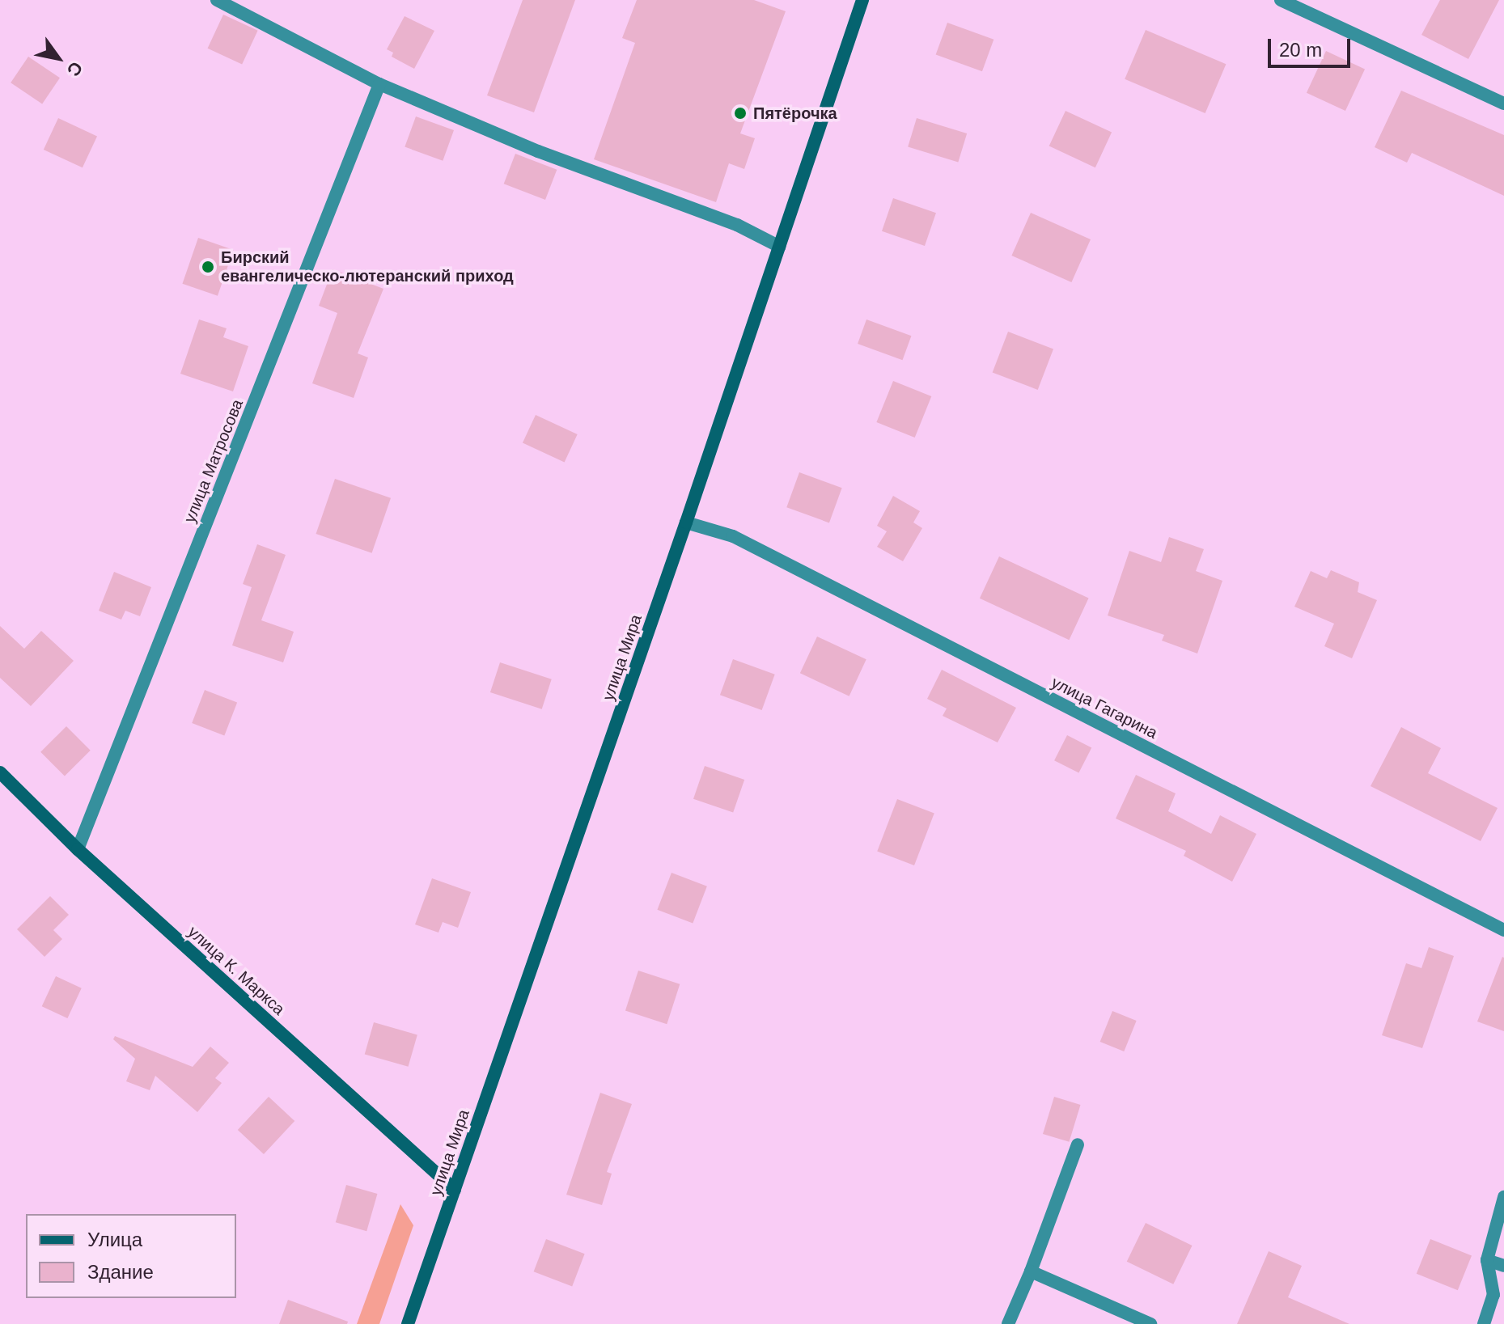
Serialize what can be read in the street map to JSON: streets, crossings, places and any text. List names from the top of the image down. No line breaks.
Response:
{"streets":{"main road":["улица Мира","улица К. Маркса"],"street":["улица Матросова","улица Гагарина"]},"crossings":[["улица Матросова","улица К. Маркса"],["улица Мира","улица Гагарина"],["улица Мира","улица К. Маркса"]],"places":["Пятёрочка","Бирский евангелическо-лютеранский приход"],"legend":["Улица","Здание"],"scale_bar":"20 m","north":"bottom right"}
